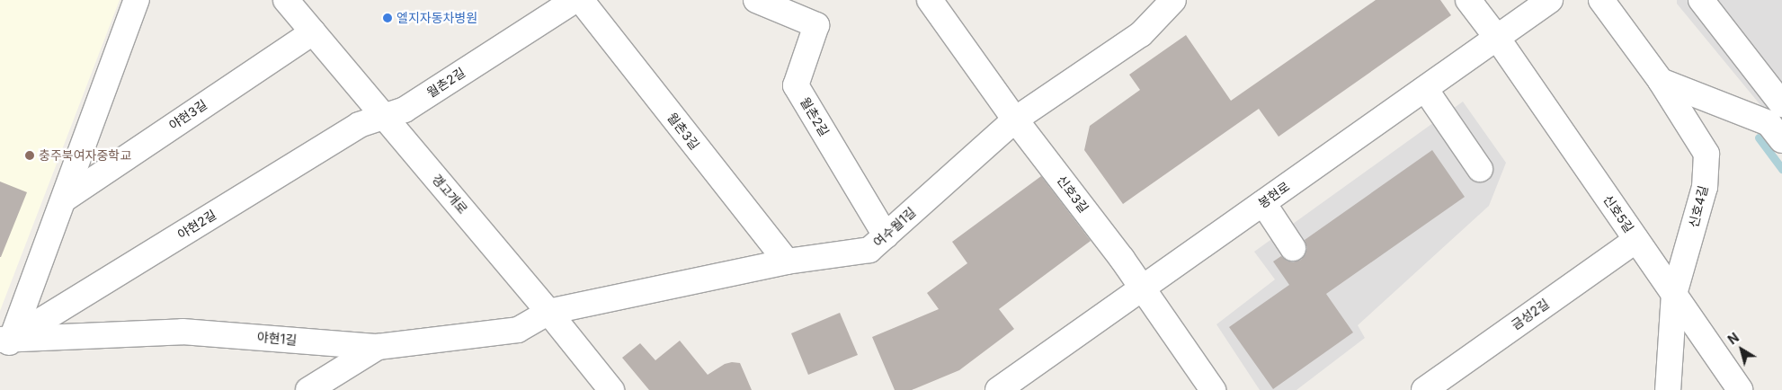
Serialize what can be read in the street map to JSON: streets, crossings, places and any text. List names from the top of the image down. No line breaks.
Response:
{"streets":{"street":["월촌2길","야현3길","월촌3길","갱고개로","신호3길","봉현로","신호4길","신호5길","야현2길","여수월1길","금성2길","야현1길"]},"crossings":[["월촌2길","갱고개로"],["월촌2길","야현2길"],["월촌2길","여수월1길"],["야현3길","갱고개로"],["월촌3길","여수월1길"],["갱고개로","야현2길"],["갱고개로","여수월1길"],["갱고개로","야현1길"],["신호3길","봉현로"],["신호3길","여수월1길"],["봉현로","신호5길"],["신호4길","신호5길"],["신호5길","금성2길"],["야현2길","야현1길"],["여수월1길","야현1길"]],"places":["엘지자동차병원","충주북여자중학교"],"north":"top left"}
